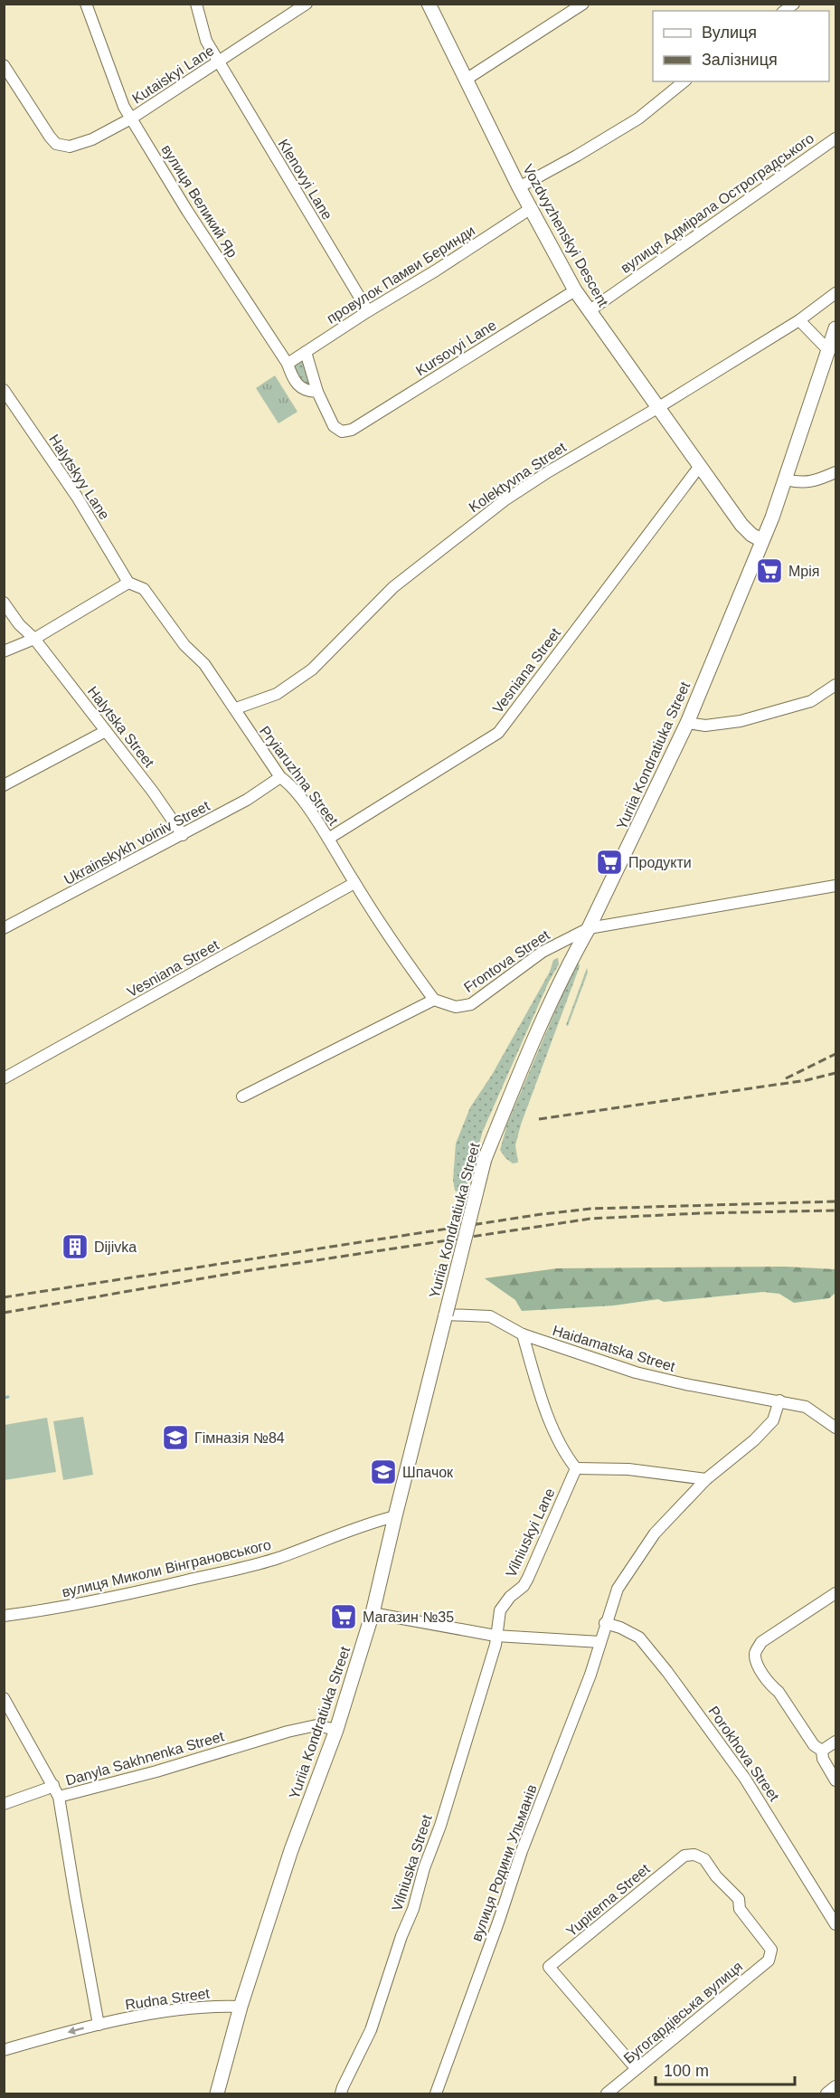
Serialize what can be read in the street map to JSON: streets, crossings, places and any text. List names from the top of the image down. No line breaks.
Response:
{"streets":{"street":["Kutaiskyi Lane","Klenovyi Lane","вулиця Великий Яр","вулиця Адмірала Остроградського","Vozdvyzhenskyi Descent","провулок Памви Беринди","Kursovyi Lane","Halytskyy Lane","Kolektyvna Street","Vesniana Street","Halytska Street","Yuriia Kondratiuka Street","Pryiaruzhna Street","Ukrainskykh voiniv Street","Frontova Street","Haidamatska Street","Vilniuskyi Lane","вулиця Миколи Вінграновського","Porokhova Street","Danyla Sakhnenka Street","Vilniuska Street","вулиця Родини Ульманів","Yupiterna Street","Rudna Street","Бугогардівська вулиця"]},"crossings":[["Kutaiskyi Lane","Klenovyi Lane"],["Kutaiskyi Lane","вулиця Великий Яр"],["Klenovyi Lane","провулок Памви Беринди"],["вулиця Великий Яр","провулок Памви Беринди"],["вулиця Великий Яр","Kursovyi Lane"],["вулиця Адмірала Остроградського","Vozdvyzhenskyi Descent"],["Vozdvyzhenskyi Descent","провулок Памви Беринди"],["Vozdvyzhenskyi Descent","Kursovyi Lane"],["Vozdvyzhenskyi Descent","Kolektyvna Street"],["Vozdvyzhenskyi Descent","Vesniana Street"],["Vozdvyzhenskyi Descent","Yuriia Kondratiuka Street"],["Halytskyy Lane","Pryiaruzhna Street"],["Kolektyvna Street","Pryiaruzhna Street"],["Vesniana Street","Pryiaruzhna Street"],["Halytska Street","Ukrainskykh voiniv Street"],["Yuriia Kondratiuka Street","Frontova Street"],["Yuriia Kondratiuka Street","Haidamatska Street"],["Yuriia Kondratiuka Street","вулиця Миколи Вінграновського"],["Yuriia Kondratiuka Street","Danyla Sakhnenka Street"],["Yuriia Kondratiuka Street","Rudna Street"],["Pryiaruzhna Street","Ukrainskykh voiniv Street"],["Pryiaruzhna Street","Frontova Street"],["Haidamatska Street","вулиця Родини Ульманів"],["Vilniuskyi Lane","Vilniuska Street"],["Porokhova Street","вулиця Родини Ульманів"],["Danyla Sakhnenka Street","Rudna Street"],["Yupiterna Street","Бугогардівська вулиця"]],"one_way":["Rudna Street"],"places":{"supermarket":["Мрія","Продукти","Магазин №35"],"building":["Dijivka"],"school or university":["Гімназія №84","Шпачок"]},"legend":["Вулиця","Залізниця"],"scale_bar":"100 m"}
